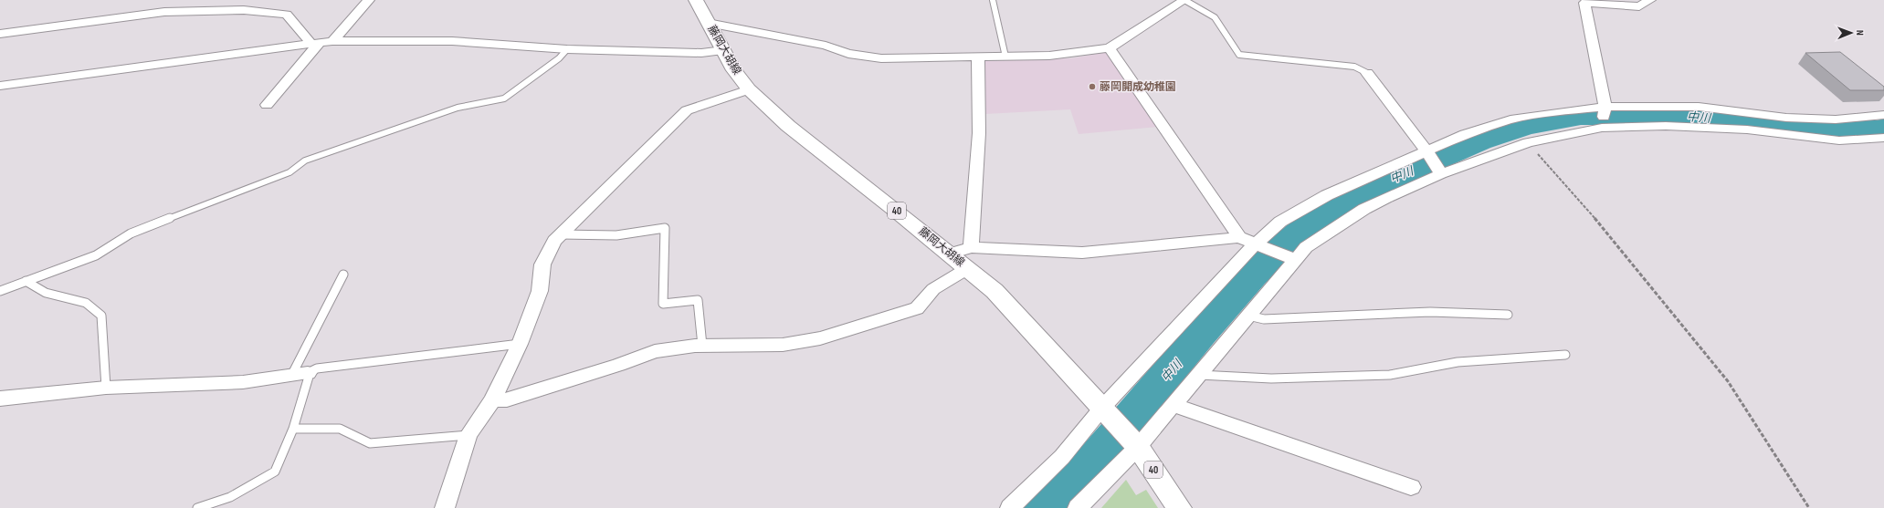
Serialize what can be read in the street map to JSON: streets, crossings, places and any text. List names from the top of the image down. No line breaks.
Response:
{"streets":{"main road":["藤岡大胡線","40"]},"water":["中川"],"places":["藤岡開成幼稚園"],"north":"right"}
